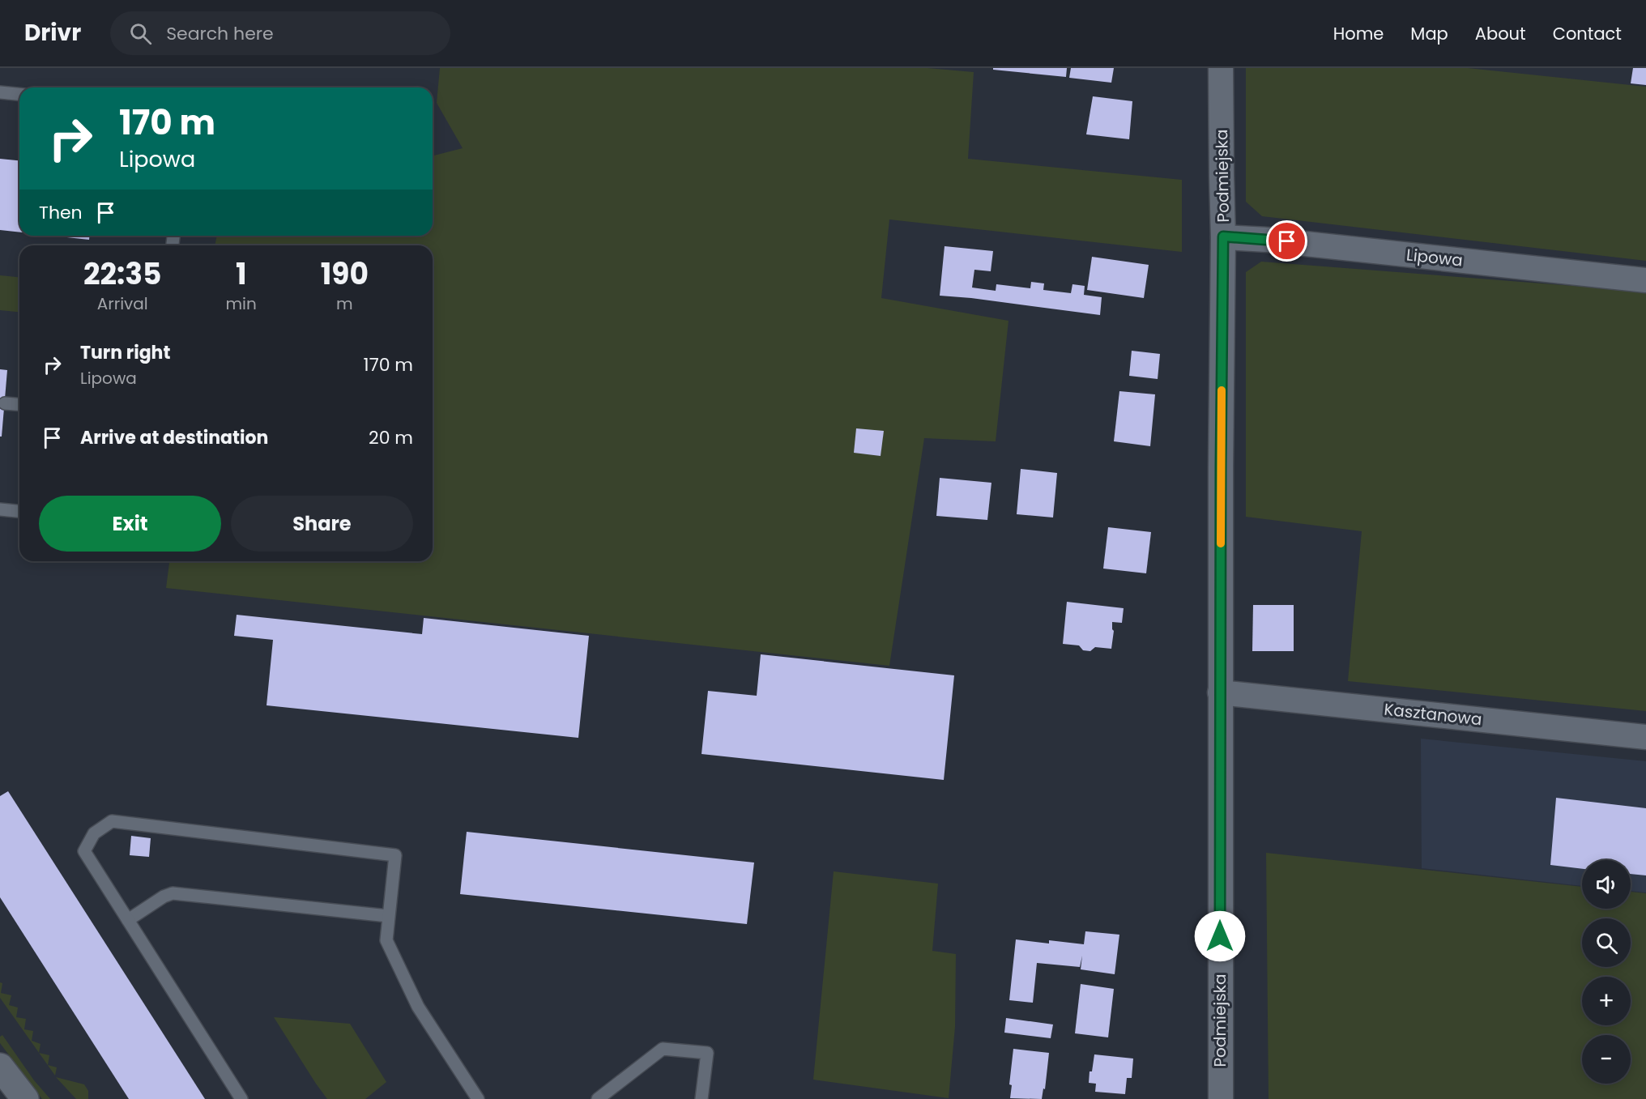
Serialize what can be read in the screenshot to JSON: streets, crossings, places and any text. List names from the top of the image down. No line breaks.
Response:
{"streets":{"street":["Podmiejska","Lipowa","Kasztanowa"]},"crossings":[["Podmiejska","Lipowa"],["Podmiejska","Kasztanowa"]],"page":{"header":"Drivr","search":"Search here","nav":["Home","Map","About","Contact"],"turn":["170 m","Lipowa"],"then":"Then","eta":["22:35","Arrival","1","min","190","m"],"list":[{"name":"Turn right","note":"Lipowa","value":"170 m"},{"name":"Arrive at destination","value":"20 m"}],"buttons":["Exit","Share"],"map_buttons":["+","−"]}}
